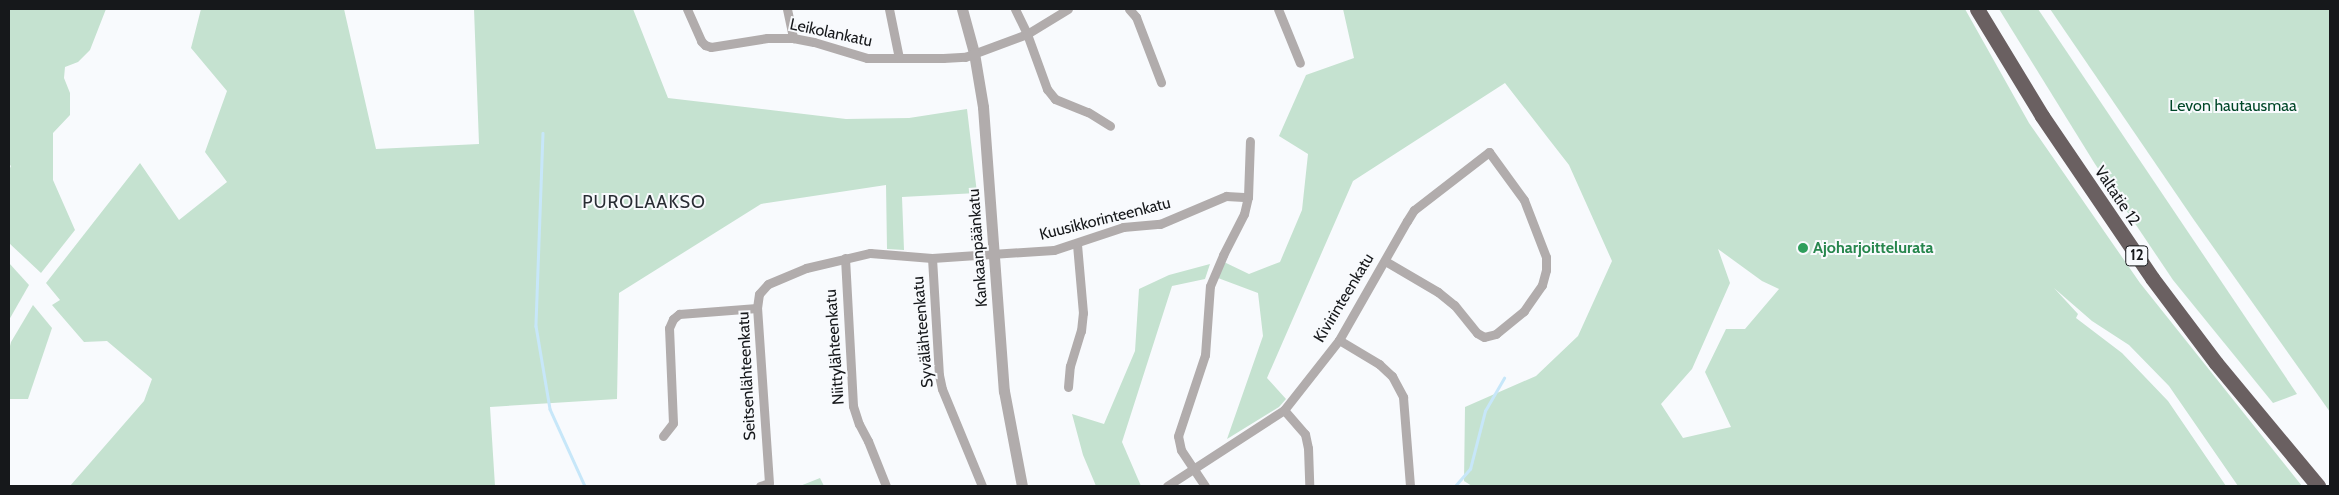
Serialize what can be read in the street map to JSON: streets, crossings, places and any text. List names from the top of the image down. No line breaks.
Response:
{"streets":{"highway":["Valtatie 12","12"],"street":["Leikolankatu","Kuusikkorinteenkatu","Kankaanpäänkatu","Kivirinteenkatu","Syvälähteenkatu","Niittylähteenkatu","Seitsenlähteenkatu"]},"crossings":[["Leikolankatu","Kankaanpäänkatu"],["Kuusikkorinteenkatu","Kankaanpäänkatu"],["Kuusikkorinteenkatu","Seitsenlähteenkatu"],["Kankaanpäänkatu","Seitsenlähteenkatu"],["Syvälähteenkatu","Seitsenlähteenkatu"],["Niittylähteenkatu","Seitsenlähteenkatu"]],"districts":["PUROLAAKSO"],"parks":["Levon hautausmaa"],"places":["Ajoharjoittelurata"]}
